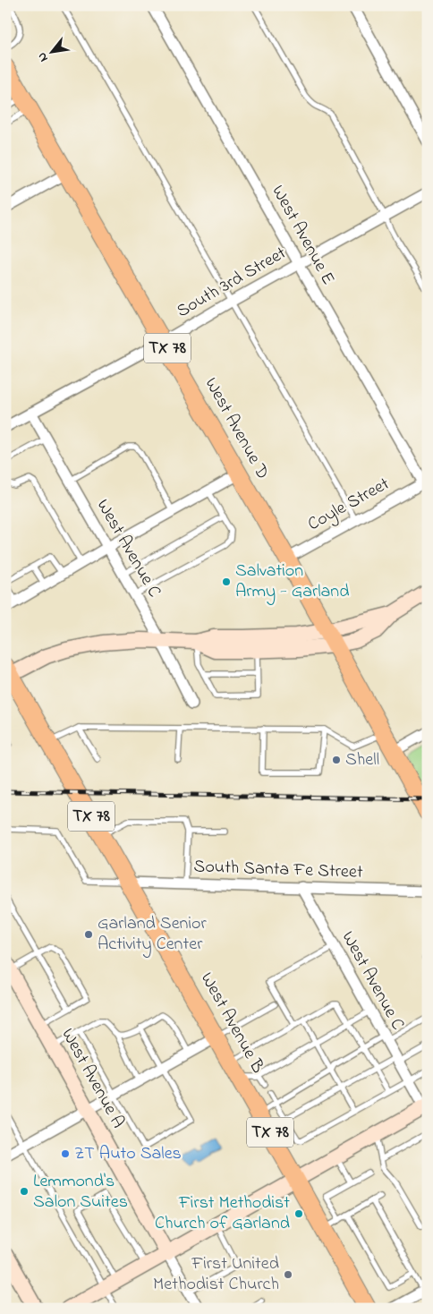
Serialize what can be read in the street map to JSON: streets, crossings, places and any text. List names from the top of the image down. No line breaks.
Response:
{"streets":{"main road":["TX 78","West Avenue D","West Avenue B"],"street":["West Avenue E","South 3rd Street","Coyle Street","West Avenue C","South Santa Fe Street","West Avenue A"]},"crossings":[["West Avenue E","South 3rd Street"],["West Avenue E","Coyle Street"],["South 3rd Street","West Avenue D"],["South 3rd Street","West Avenue C"],["West Avenue D","Coyle Street"],["West Avenue C","South Santa Fe Street"],["South Santa Fe Street","West Avenue B"]],"places":["Salvation Army - Garland","Shell","Garland Senior Activity Center","ZT Auto Sales","Lemmond's Salon Suites","First Methodist Church of Garland","First United Methodist Church"],"north":"bottom left"}
